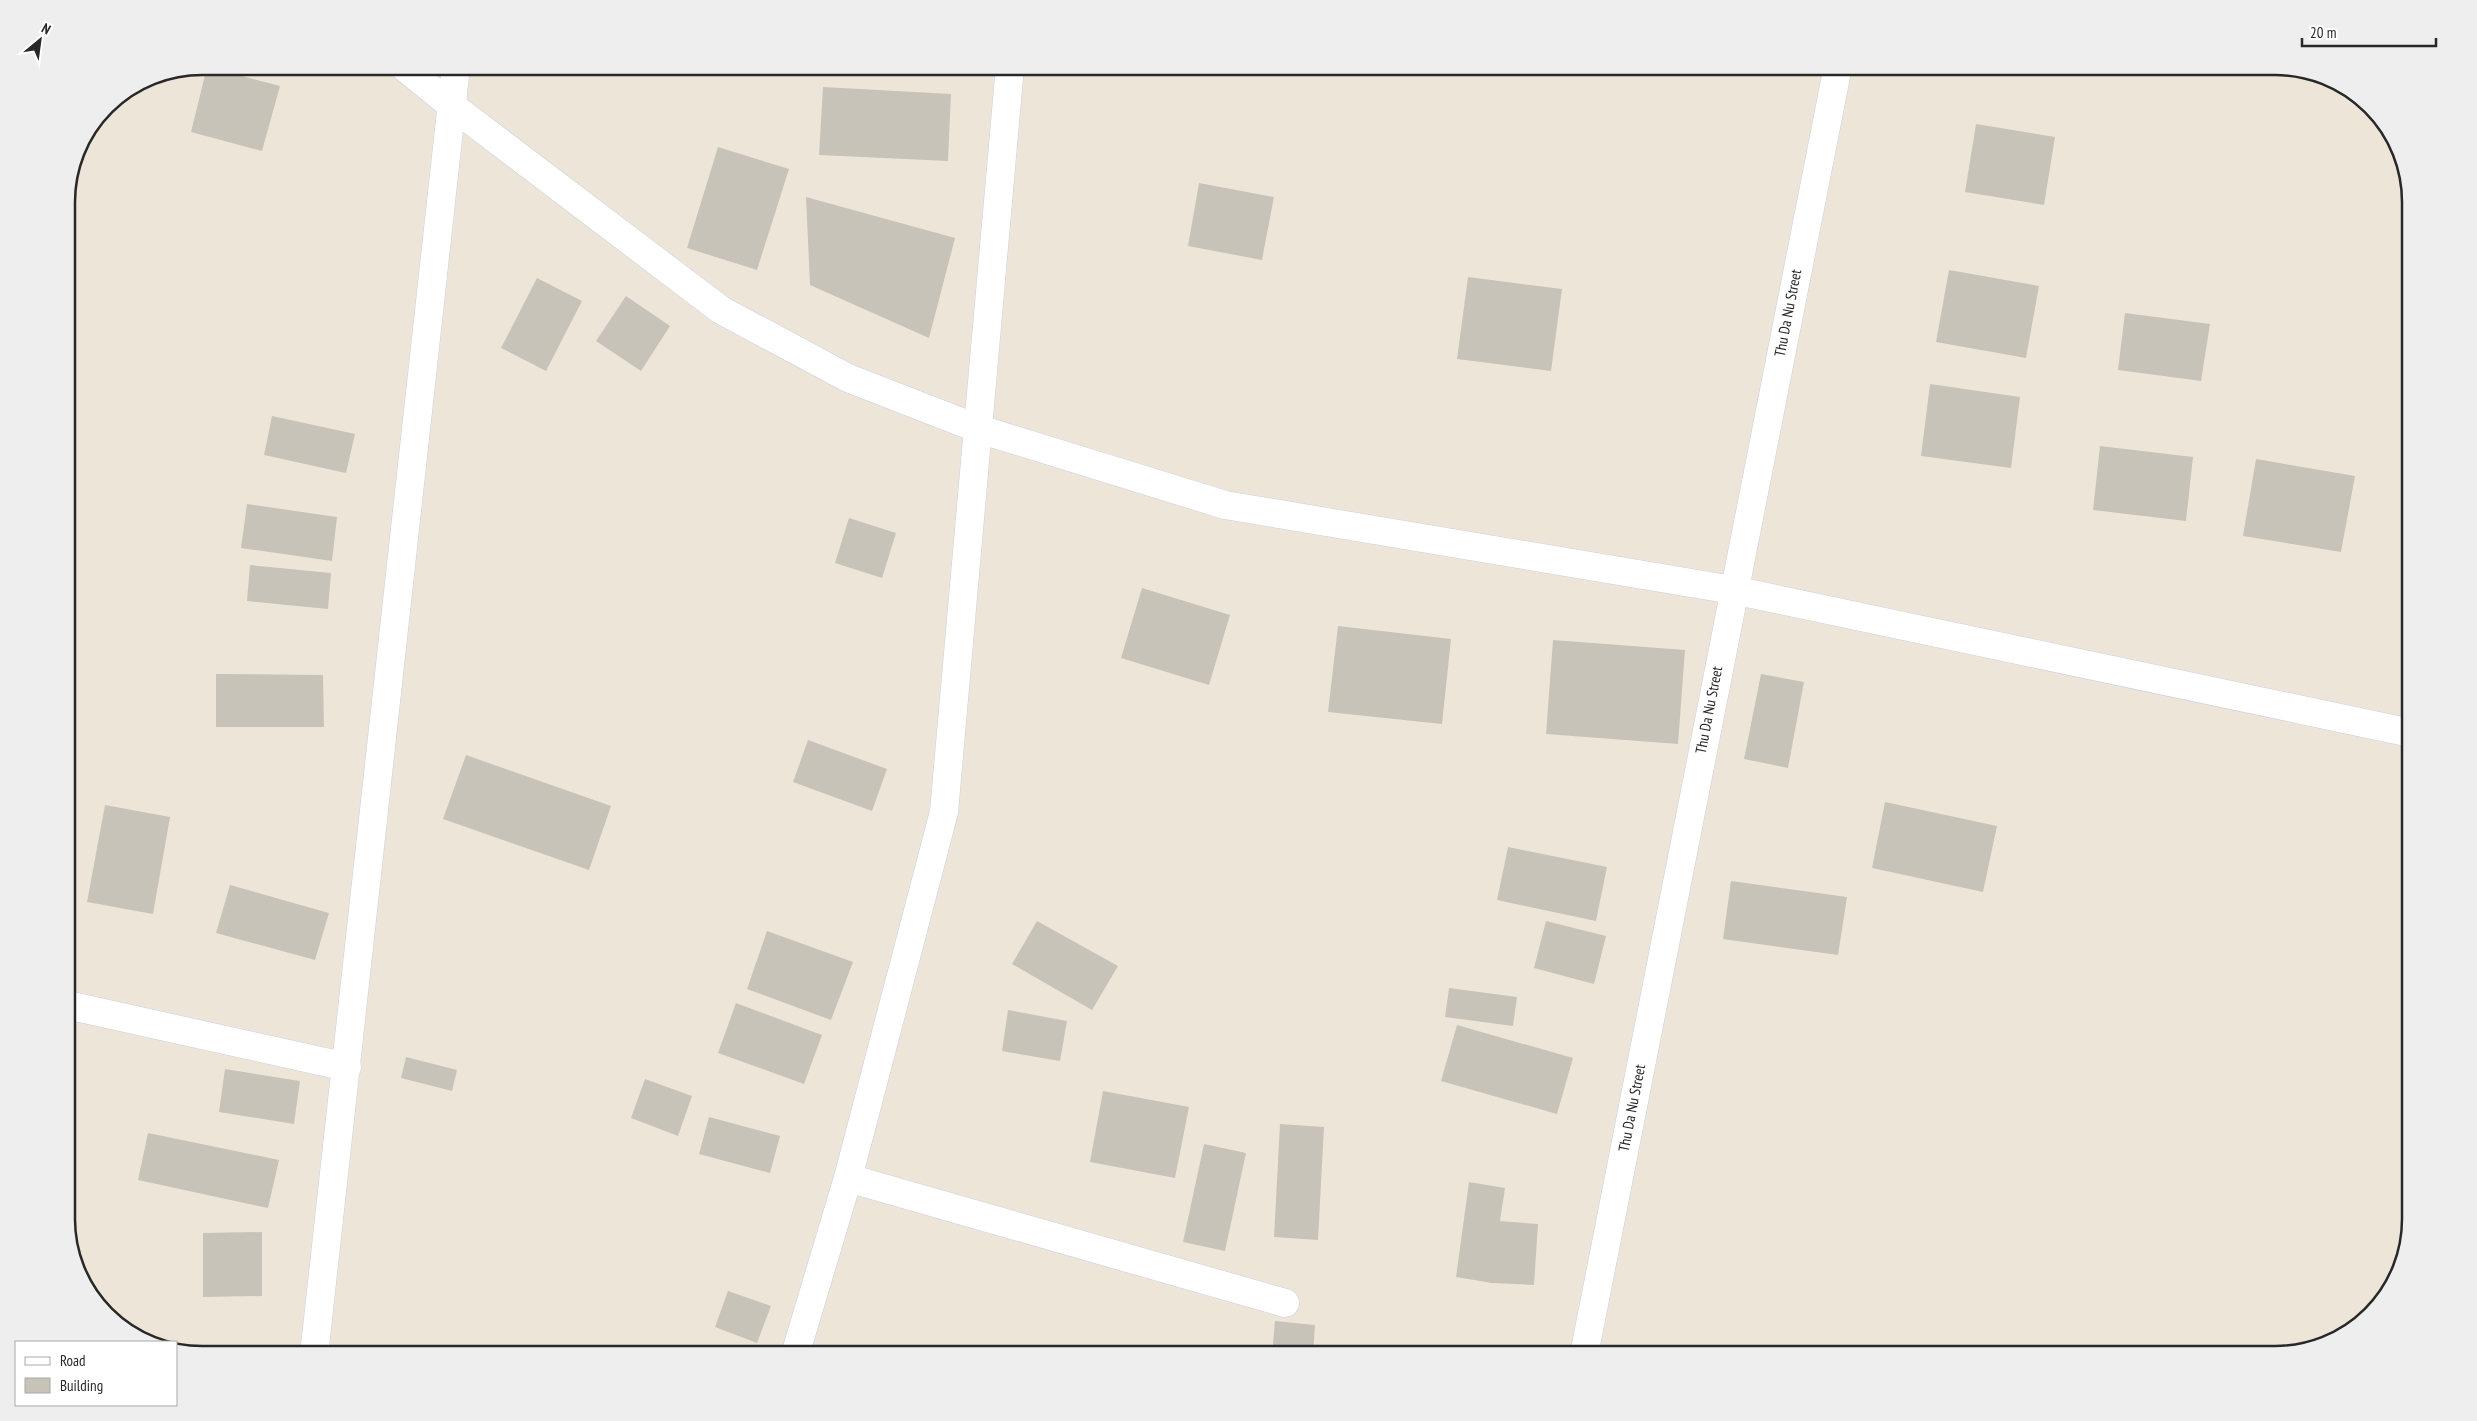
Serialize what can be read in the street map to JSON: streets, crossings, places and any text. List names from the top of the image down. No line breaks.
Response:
{"streets":{"street":["Thu Da Nu Street"]},"legend":["Road","Building"],"scale_bar":"20 m","north":"top right"}
